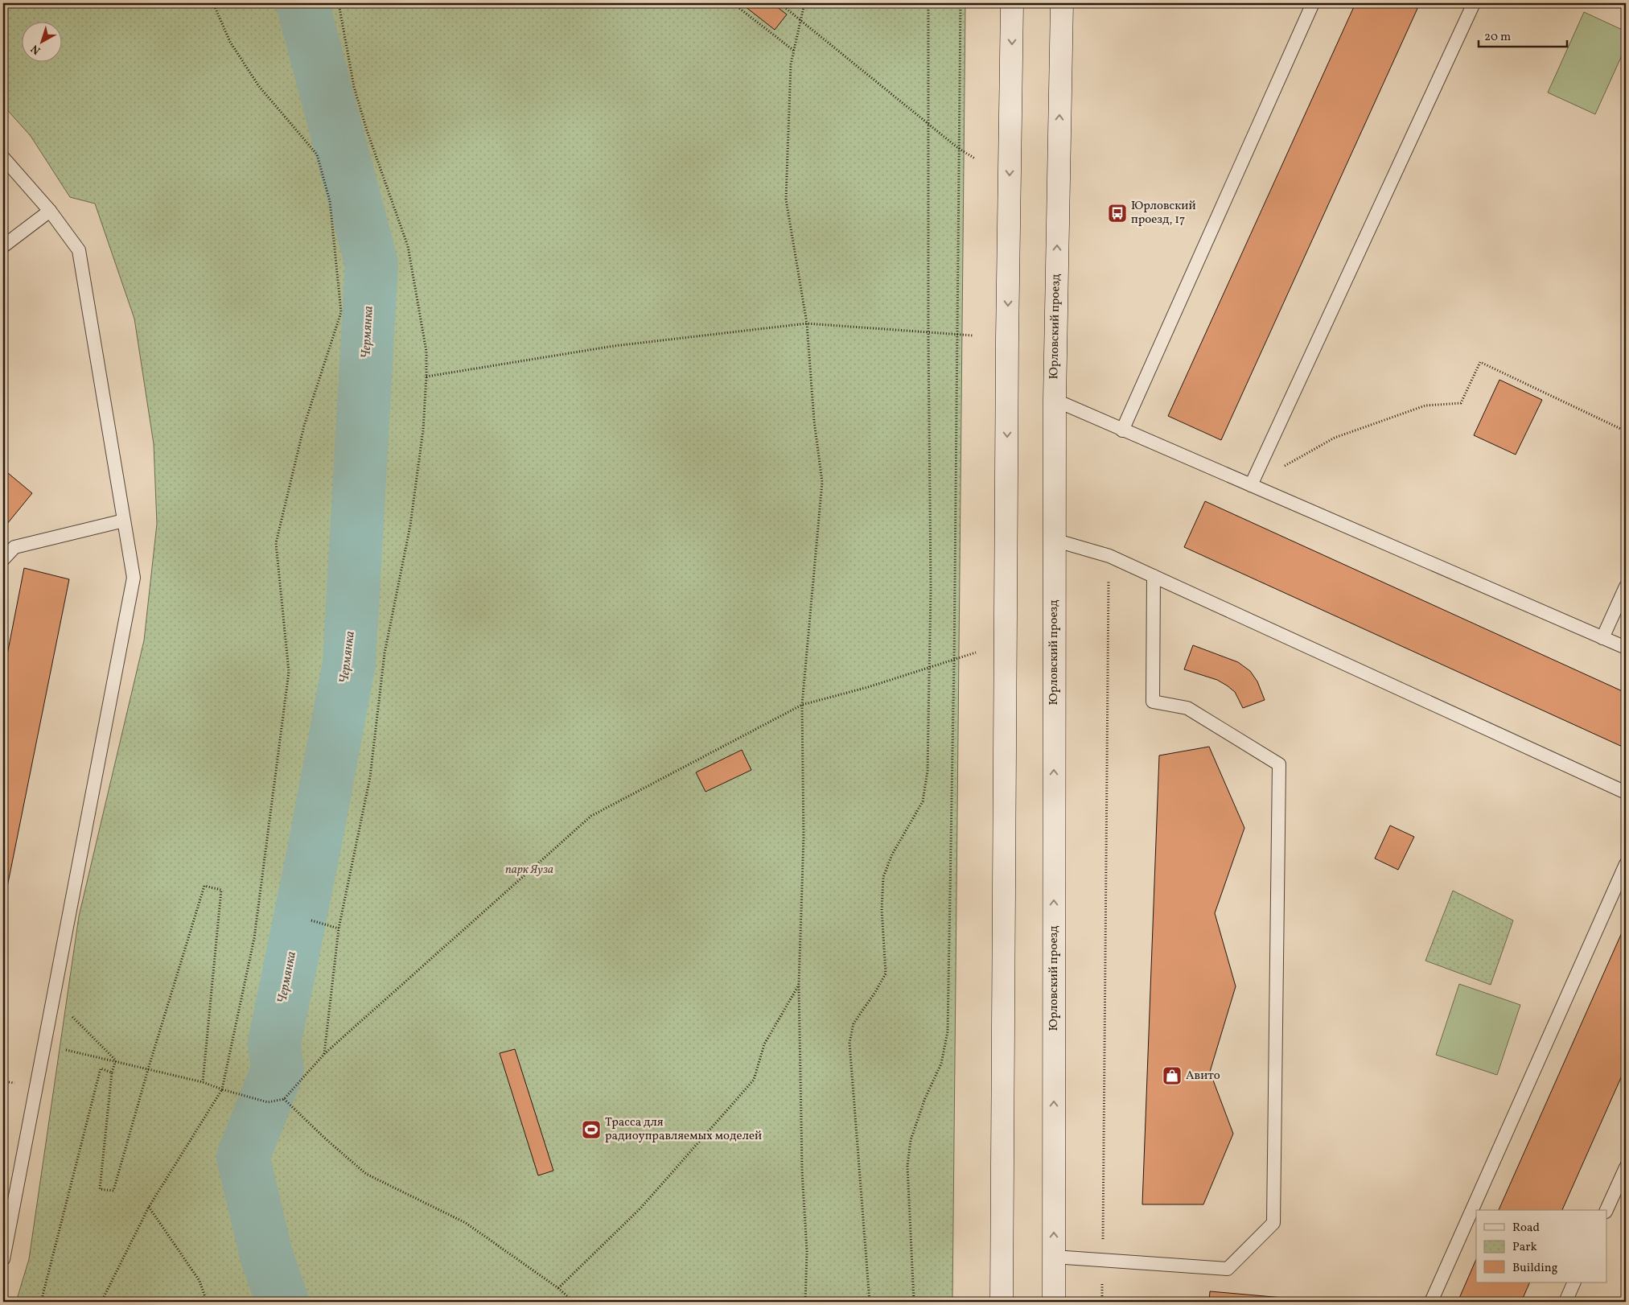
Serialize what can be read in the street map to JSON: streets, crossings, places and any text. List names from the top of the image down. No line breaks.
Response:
{"streets":{"main road":["Юрловский проезд"]},"water":["Чермянка"],"parks":["парк Яуза"],"places":{"bus stop":["Юрловский проезд, 17"],"shop":["Авито"],"sports":["Трасса для радиоуправляемых моделей"]},"legend":["Road","Park","Building"],"scale_bar":"20 m","north":"bottom left"}
